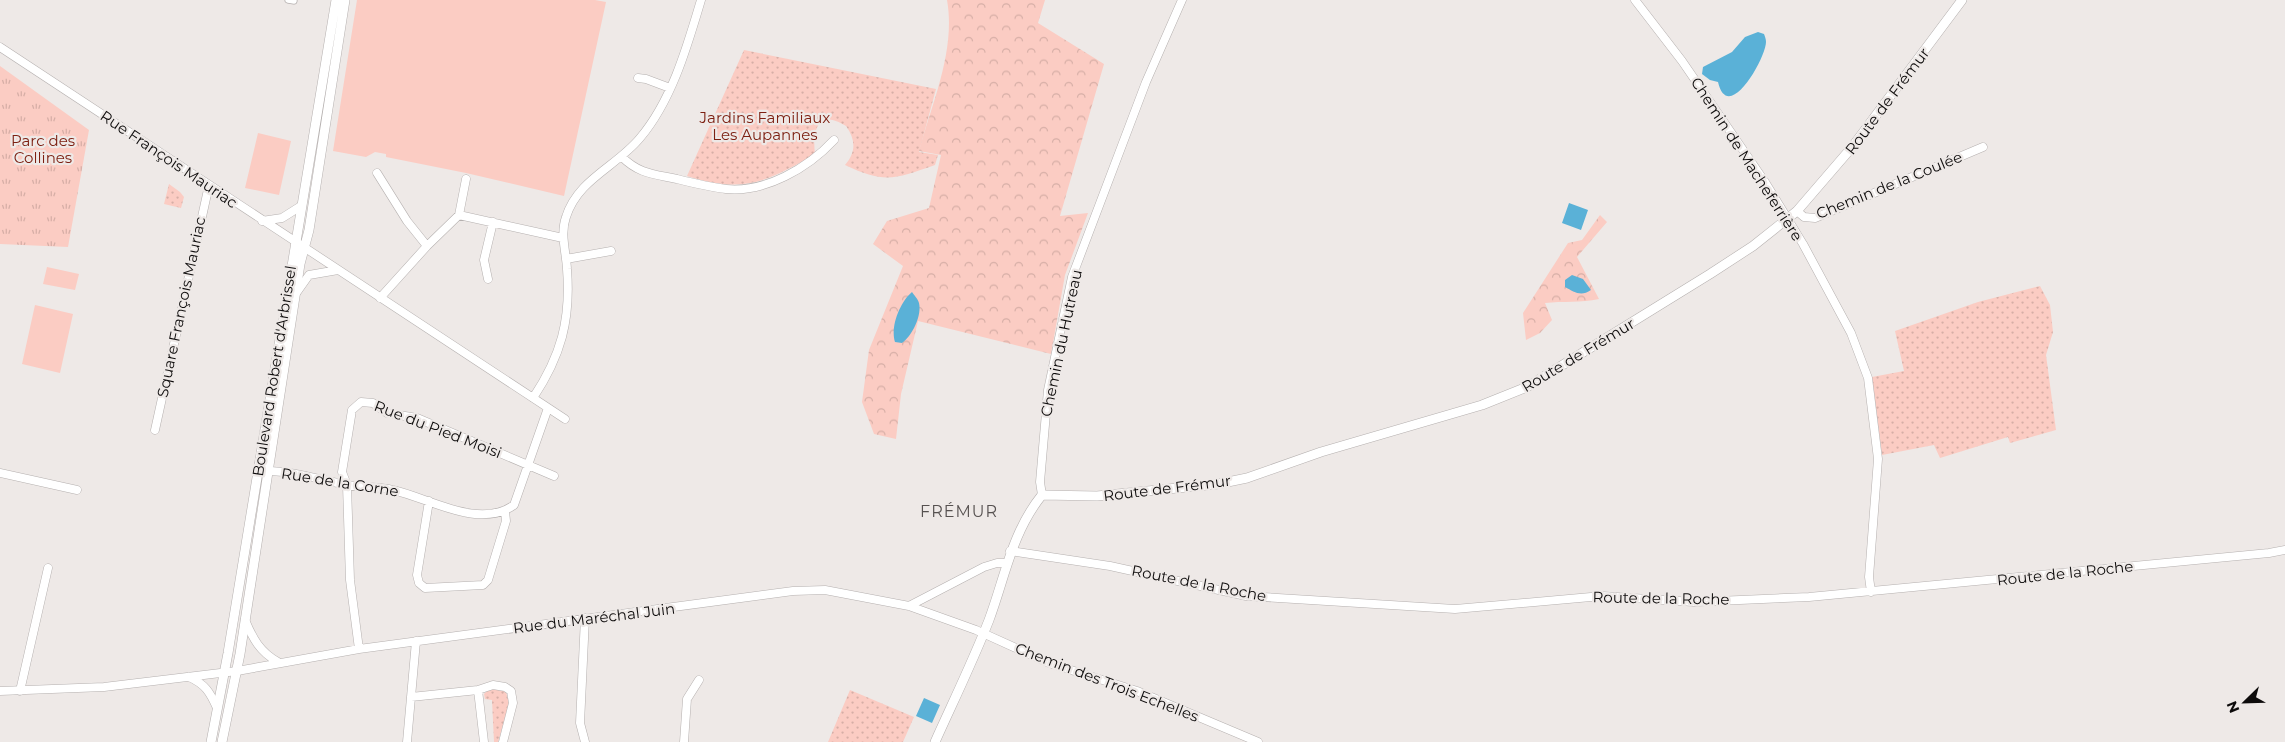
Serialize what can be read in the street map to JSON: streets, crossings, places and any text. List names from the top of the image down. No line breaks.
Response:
{"streets":{"street":["Route de Frémur","Rue François Mauriac","Chemin de Macheferrière","Chemin de la Coulée","Square François Mauriac","Chemin du Hutreau","Boulevard Robert d'Arbrissel","Rue du Pied Moisi","Rue de la Corne","Route de la Roche","Rue du Maréchal Juin","Chemin des Trois Echelles"]},"crossings":[["Route de Frémur","Chemin de Macheferrière"],["Route de Frémur","Chemin de la Coulée"],["Route de Frémur","Chemin du Hutreau"],["Rue François Mauriac","Square François Mauriac"],["Rue François Mauriac","Boulevard Robert d'Arbrissel"],["Chemin de Macheferrière","Route de la Roche"],["Boulevard Robert d'Arbrissel","Rue de la Corne"],["Boulevard Robert d'Arbrissel","Rue du Maréchal Juin"],["Rue du Pied Moisi","Rue de la Corne"],["Rue du Pied Moisi","Rue du Maréchal Juin"],["Rue du Maréchal Juin","Chemin des Trois Echelles"]],"districts":["FRÉMUR"],"parks":["Jardins Familiaux Les Aupannes","Parc des Collines"],"north":"bottom left"}
